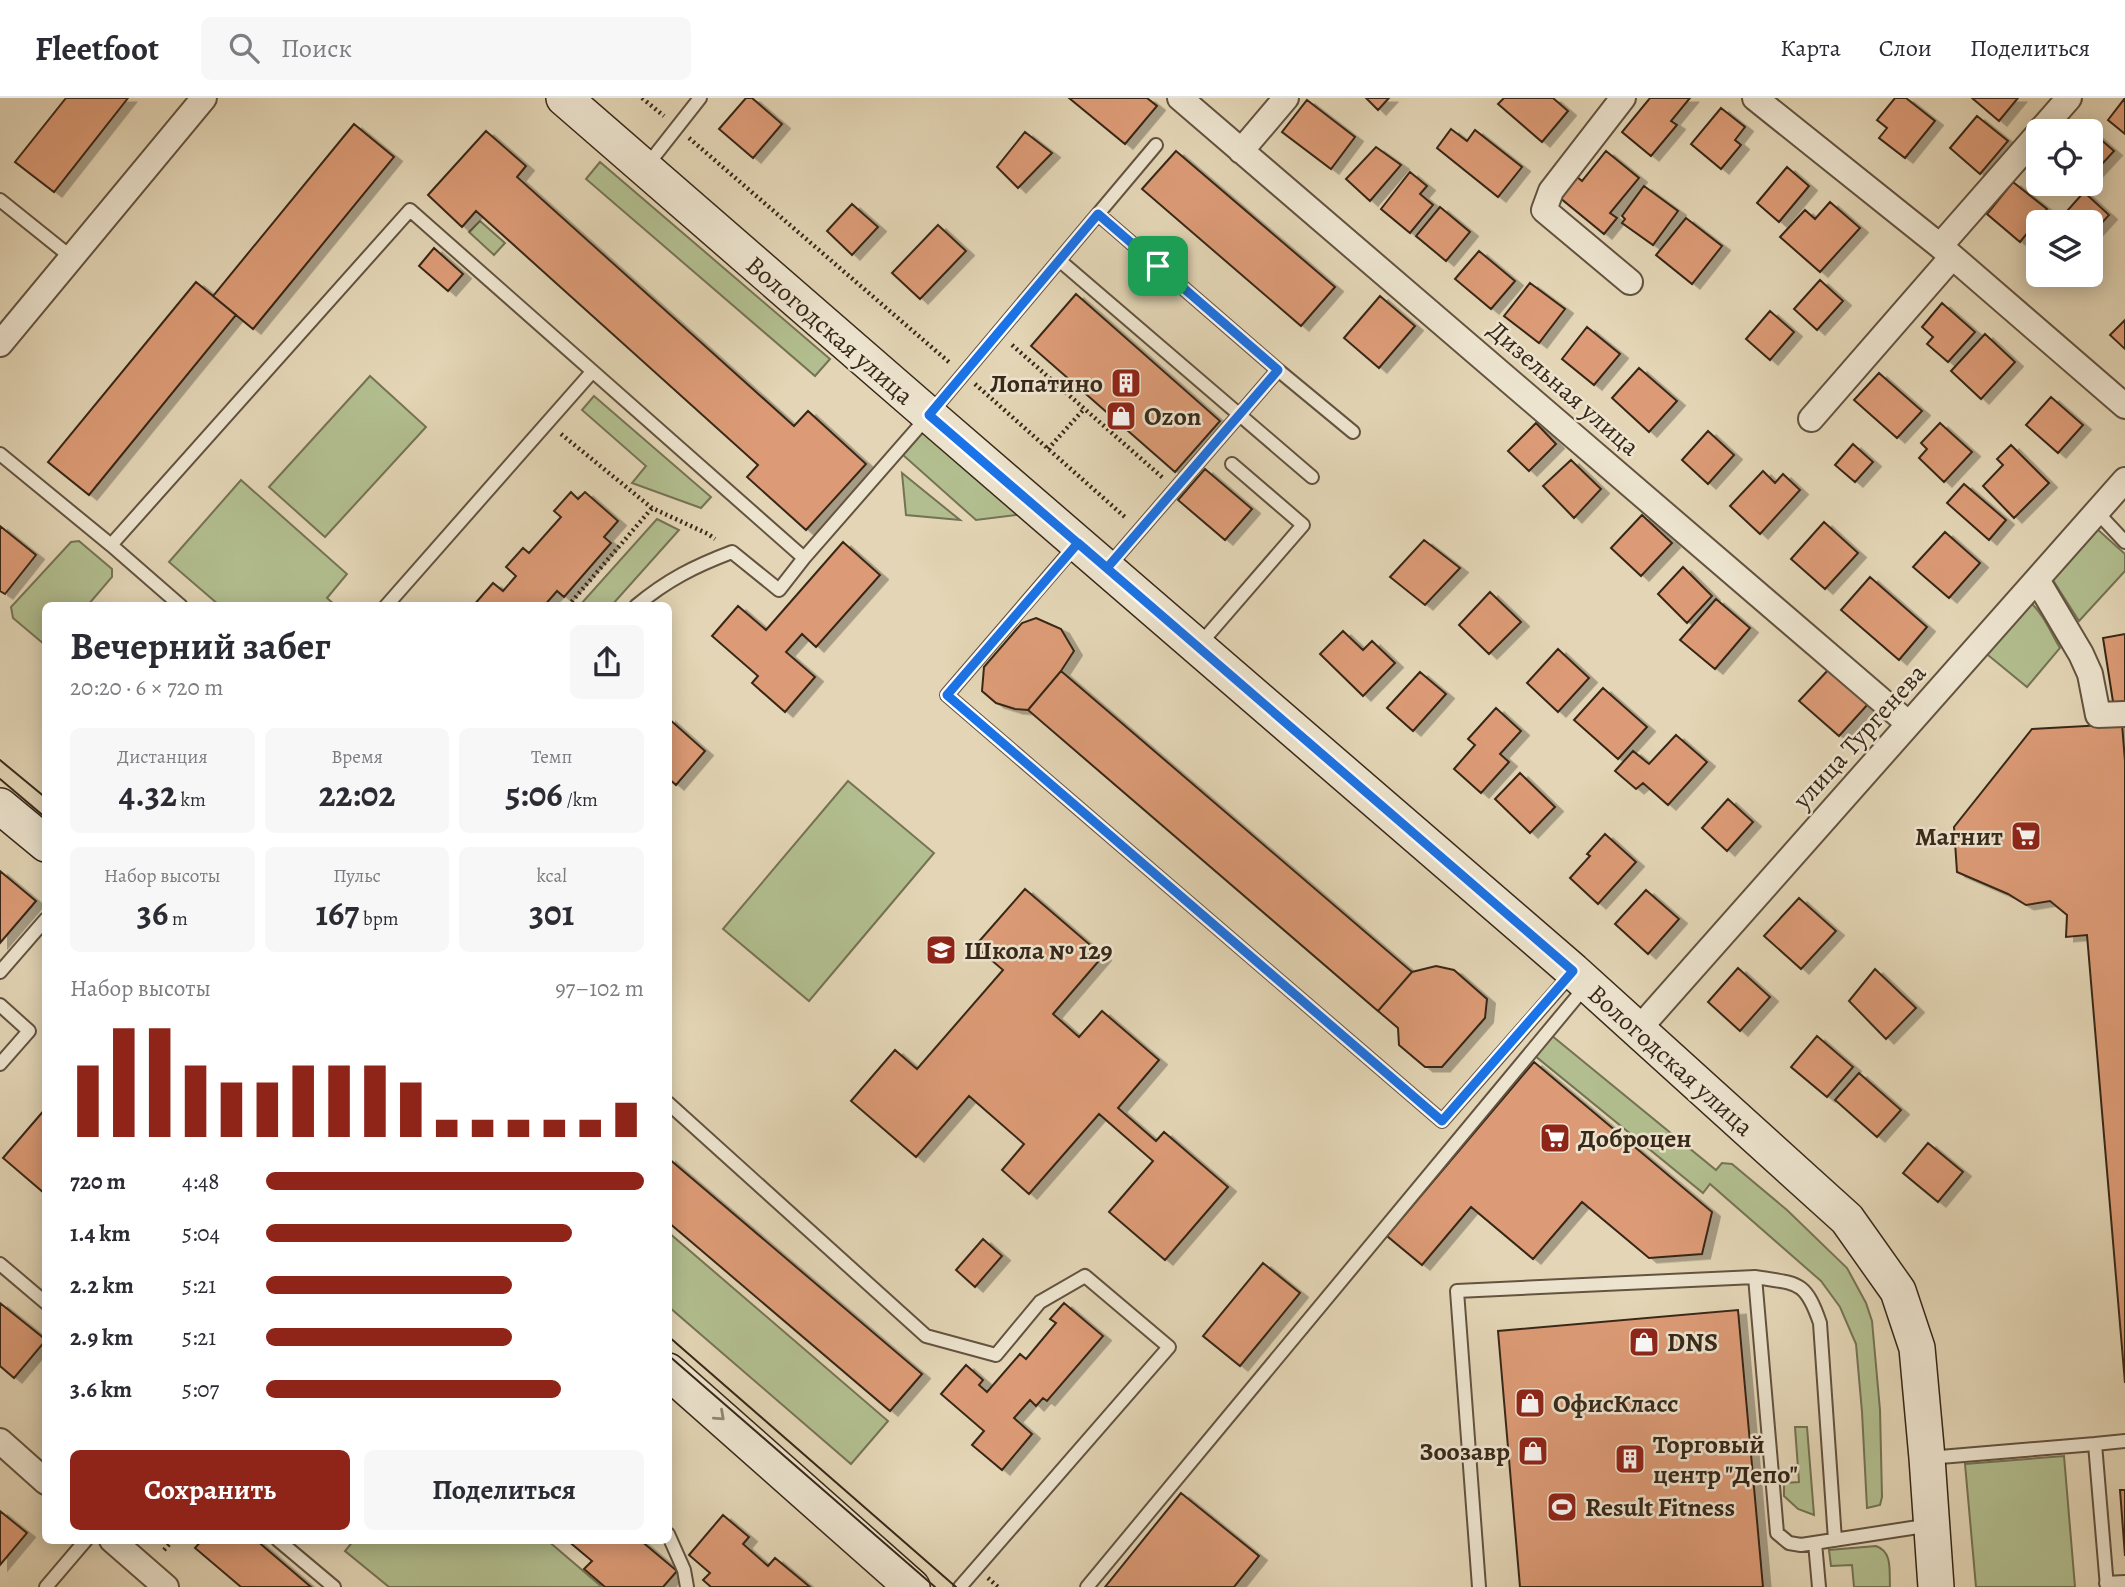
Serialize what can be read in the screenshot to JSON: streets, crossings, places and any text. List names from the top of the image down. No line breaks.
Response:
{"streets":{"main road":["Вологодская улица"],"street":["Дизельная улица","улица Тургенева"]},"crossings":[["Вологодская улица","улица Тургенева"],["Дизельная улица","улица Тургенева"]],"places":{"building":["Лопатино","Торговый центр \"Депо\""],"shop":["Ozon","DNS","ОфисКласс","Зоозавр"],"supermarket":["Магнит","Доброцен"],"school or university":["Школа № 129"],"sports":["Result Fitness"]},"page":{"header":"Fleetfoot","search":"Поиск","nav":["Карта","Слои","Поделиться"],"heading":["Вечерний забег","20:20 · 6 × 720 m"],"stats":[["Дистанция","4.32 km"],["Время","22:02"],["Темп","5:06 /km"],["Набор высоты","36 m"],["Пульс","167 bpm"],["kcal","301"]],"chart":["Набор высоты","97–102 m"],"list":[{"name":"720 m","note":"4:48"},{"name":"1.4 km","note":"5:04"},{"name":"2.2 km","note":"5:21"},{"name":"2.9 km","note":"5:21"},{"name":"3.6 km","note":"5:07"}],"buttons":["Сохранить","Поделиться"]}}
